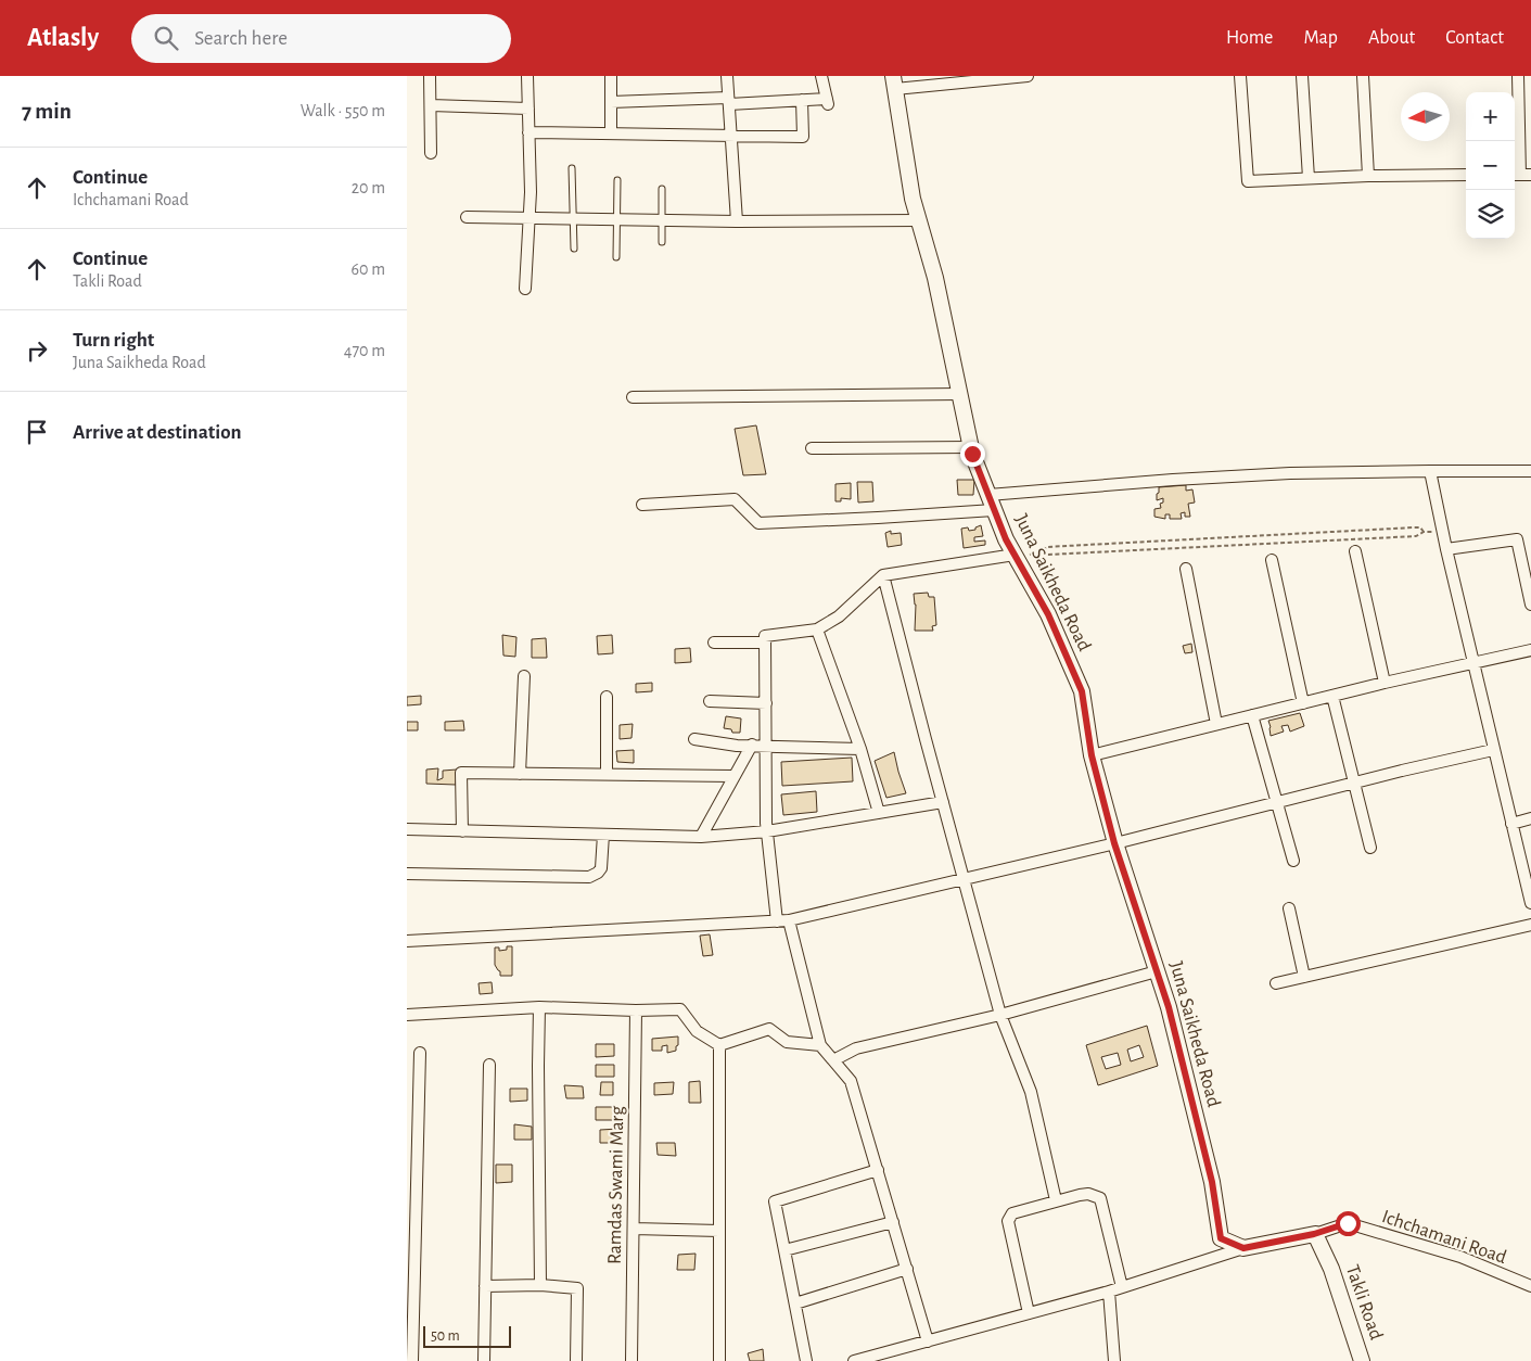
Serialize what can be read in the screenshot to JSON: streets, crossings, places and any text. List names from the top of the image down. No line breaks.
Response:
{"streets":{"main road":["Juna Saikheda Road","Takli Road"],"street":["Ramdas Swami Marg","Ichchamani Road"]},"crossings":[["Ichchamani Road","Takli Road"]],"scale_bar":"50 m","north":"left","page":{"header":"Atlasly","search":"Search here","nav":["Home","Map","About","Contact"],"heading":["7 min","Walk · 550 m"],"map_buttons":["+","−"],"list":[["Continue","Ichchamani Road","20 m"],["Continue","Takli Road","60 m"],["Turn right","Juna Saikheda Road","470 m"],"Arrive at destination"],"scale":"50 m"}}
